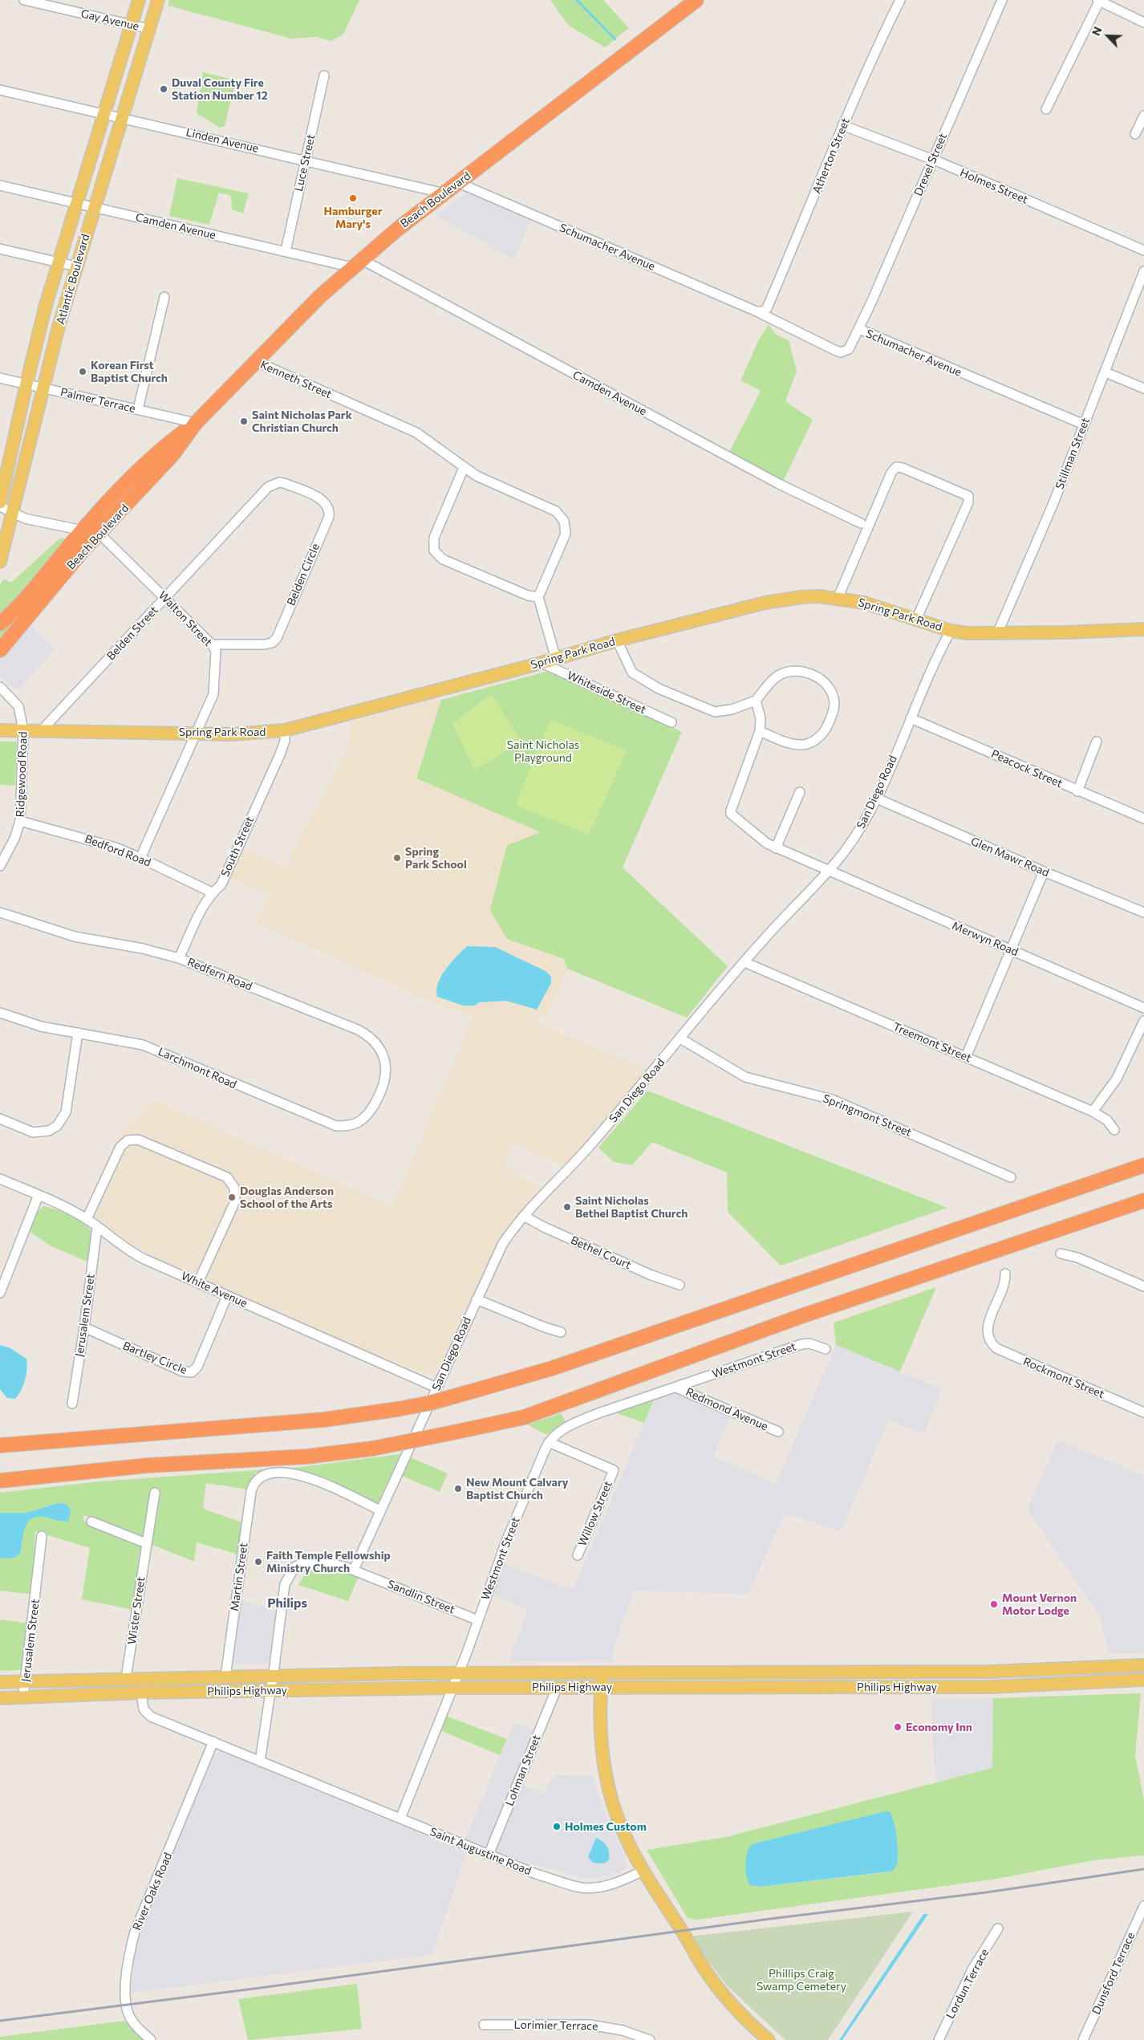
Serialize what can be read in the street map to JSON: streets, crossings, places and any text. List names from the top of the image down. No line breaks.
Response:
{"streets":{"highway":["Beach Boulevard"],"main road":["Atlantic Boulevard","Spring Park Road","Philips Highway"],"street":["Gay Avenue","Linden Avenue","Atherton Street","Luce Street","Drexel Street","Holmes Street","Camden Avenue","Schumacher Avenue","Kenneth Street","Palmer Terrace","Stillman Street","Belden Circle","Walton Street","Belden Street","Whiteside Street","Peacock Street","Ridgewood Road","San Diego Road","South Street","Bedford Road","Glen Mawr Road","Merwyn Road","Redfern Road","Treemont Street","Larchmont Road","Springmont Street","Bethel Court","White Avenue","Jerusalem Street","Bartley Circle","Westmont Street","Rockmont Street","Redmond Avenue","Willow Street","Martin Street","Sandlin Street","Wister Street","Lohman Street","Saint Augustine Road","River Oaks Road","Dunsford Terrace","Lordun Terrace","Lorimier Terrace"]},"crossings":[["Gay Avenue","Atlantic Boulevard"],["Linden Avenue","Luce Street"],["Linden Avenue","Beach Boulevard"],["Linden Avenue","Atlantic Boulevard"],["Atherton Street","Holmes Street"],["Atherton Street","Schumacher Avenue"],["Luce Street","Camden Avenue"],["Drexel Street","Holmes Street"],["Drexel Street","Schumacher Avenue"],["Beach Boulevard","Camden Avenue"],["Beach Boulevard","Schumacher Avenue"],["Beach Boulevard","Kenneth Street"],["Beach Boulevard","Palmer Terrace"],["Beach Boulevard","Walton Street"],["Camden Avenue","Atlantic Boulevard"],["Schumacher Avenue","Stillman Street"],["Atlantic Boulevard","Palmer Terrace"],["Stillman Street","Spring Park Road"],["Belden Circle","Walton Street"],["Belden Circle","Belden Street"],["Spring Park Road","Walton Street"],["Spring Park Road","Belden Street"],["Spring Park Road","Whiteside Street"],["Spring Park Road","Ridgewood Road"],["Spring Park Road","San Diego Road"],["Spring Park Road","South Street"],["Walton Street","Belden Street"],["Walton Street","Bedford Road"],["Peacock Street","San Diego Road"],["Ridgewood Road","Bedford Road"],["San Diego Road","Glen Mawr Road"],["San Diego Road","Merwyn Road"],["San Diego Road","Treemont Street"],["San Diego Road","Springmont Street"],["San Diego Road","Bethel Court"],["San Diego Road","White Avenue"],["San Diego Road","Martin Street"],["San Diego Road","Sandlin Street"],["South Street","Bedford Road"],["South Street","Redfern Road"],["Redfern Road","Larchmont Road"],["White Avenue","Jerusalem Street"],["White Avenue","Bartley Circle"],["Jerusalem Street","Bartley Circle"],["Jerusalem Street","Philips Highway"],["Westmont Street","Redmond Avenue"],["Westmont Street","Willow Street"],["Westmont Street","Sandlin Street"],["Westmont Street","Philips Highway"],["Westmont Street","Saint Augustine Road"],["Martin Street","Philips Highway"],["Sandlin Street","Philips Highway"],["Wister Street","Philips Highway"],["Philips Highway","Lohman Street"],["Philips Highway","Saint Augustine Road"],["Lohman Street","Saint Augustine Road"],["Saint Augustine Road","River Oaks Road"]],"districts":["Philips"],"parks":["Saint Nicholas Playground","Phillips Craig Swamp Cemetery"],"places":["Duval County Fire Station Number 12","Hamburger Mary's","Korean First Baptist Church","Saint Nicholas Park Christian Church","Spring Park School","Douglas Anderson School of the Arts","Saint Nicholas Bethel Baptist Church","New Mount Calvary Baptist Church","Faith Temple Fellowship Ministry Church","Mount Vernon Motor Lodge","Economy Inn","Holmes Custom"],"north":"top left"}
